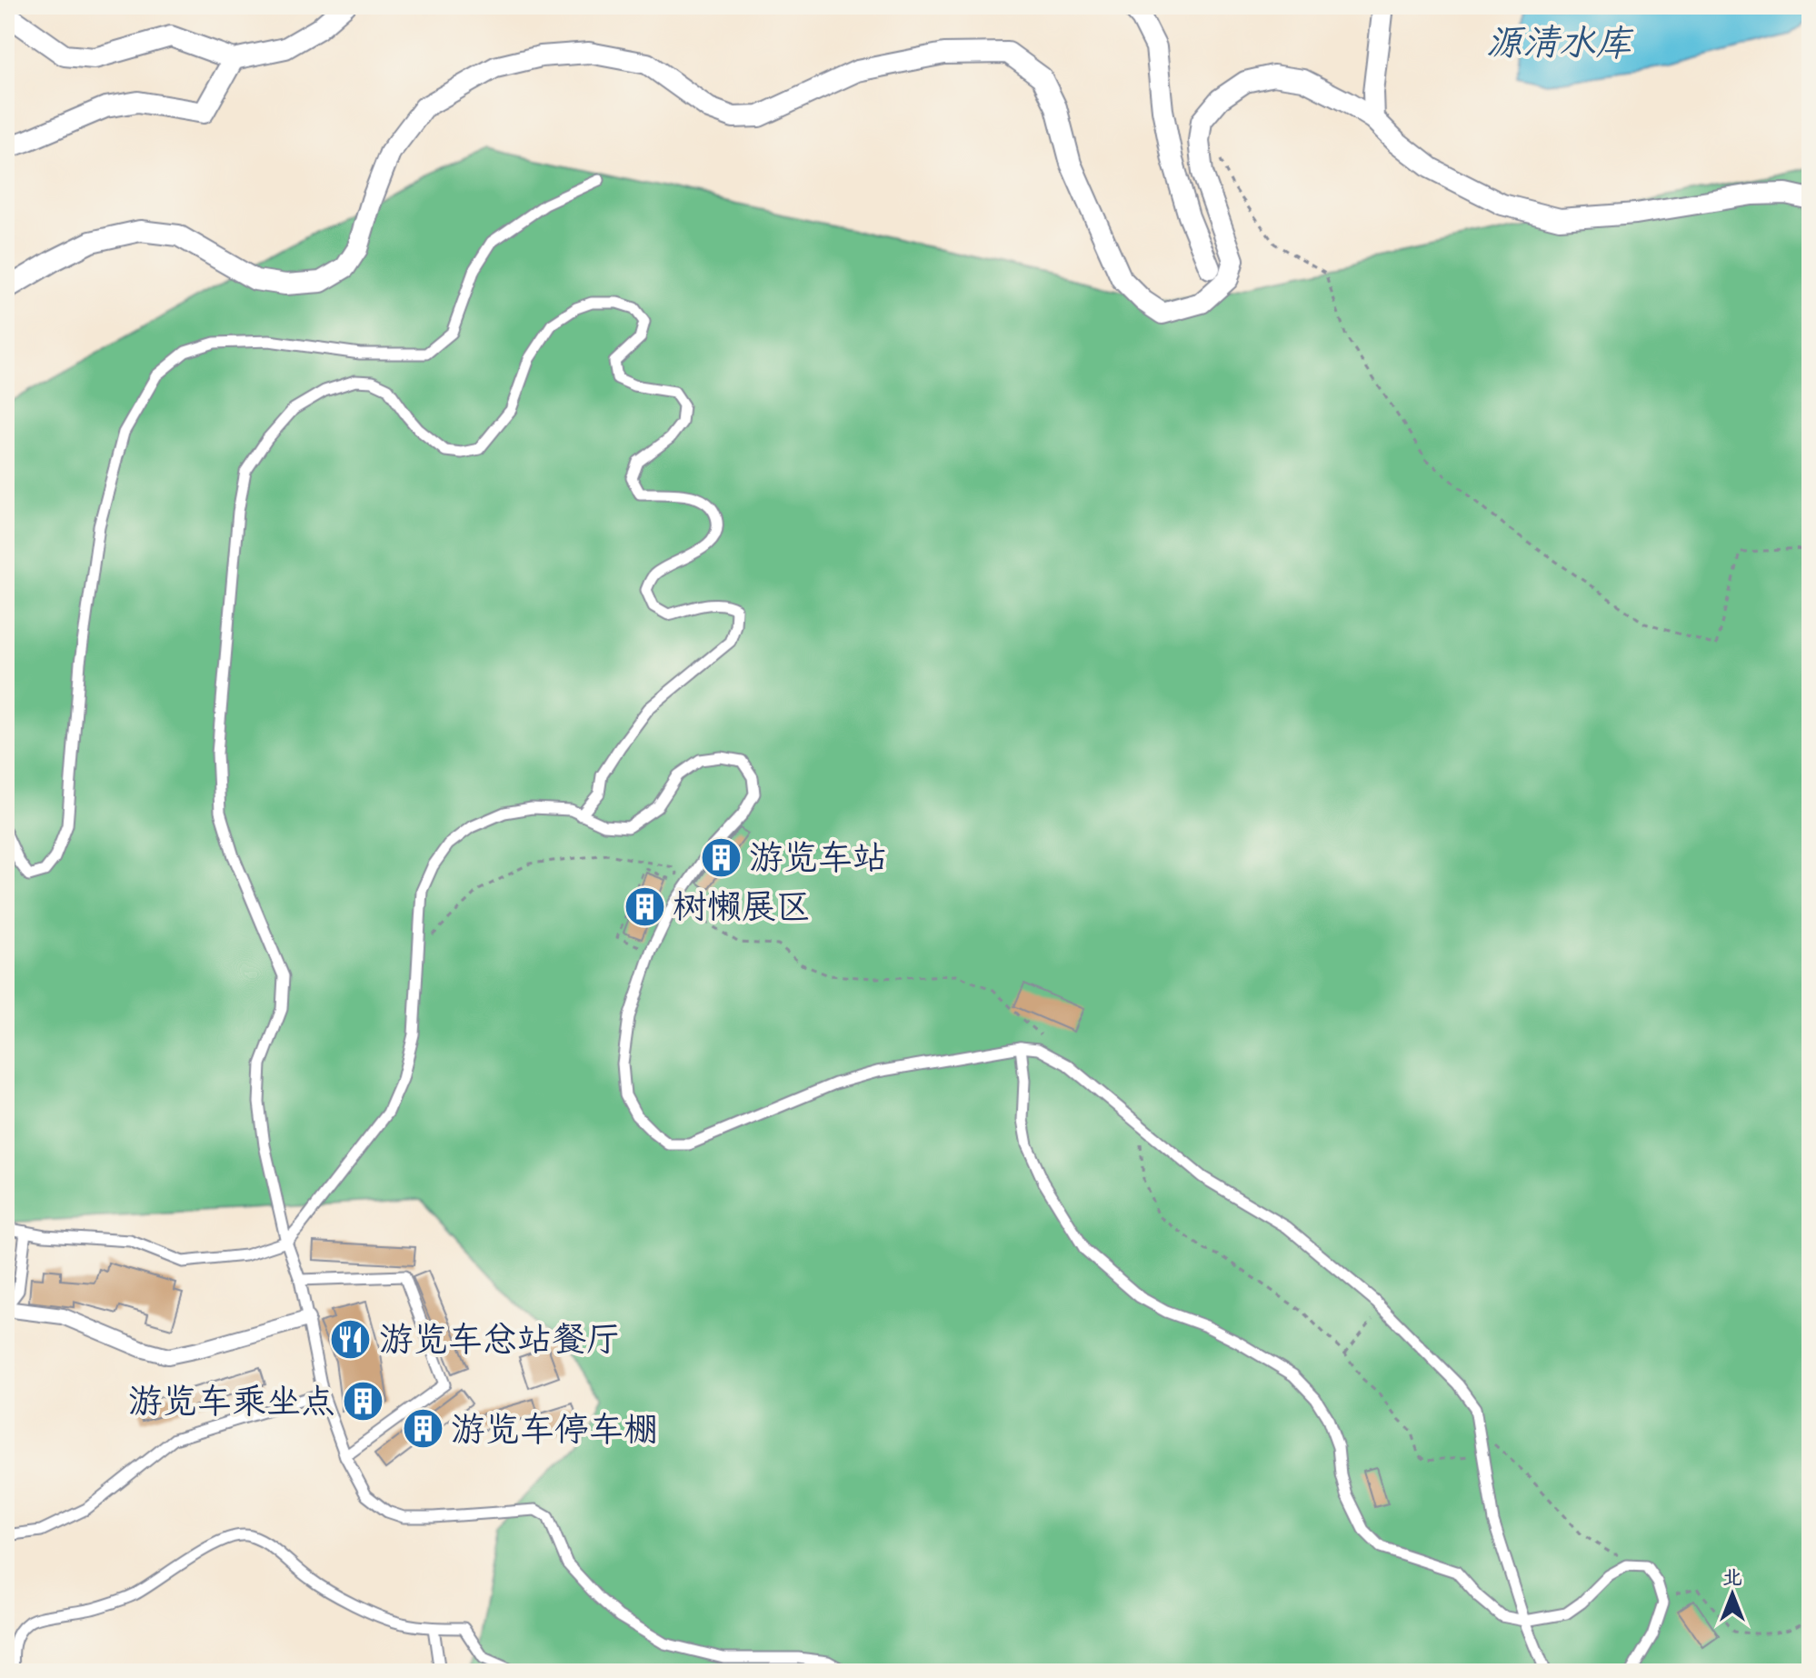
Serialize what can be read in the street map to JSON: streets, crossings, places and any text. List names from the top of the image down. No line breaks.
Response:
{"water":["源清水库"],"places":{"building":["游览车站","树懒展区","游览车乘坐点","游览车停车棚"],"restaurant":["游览车总站餐厅"]},"north":"top"}
